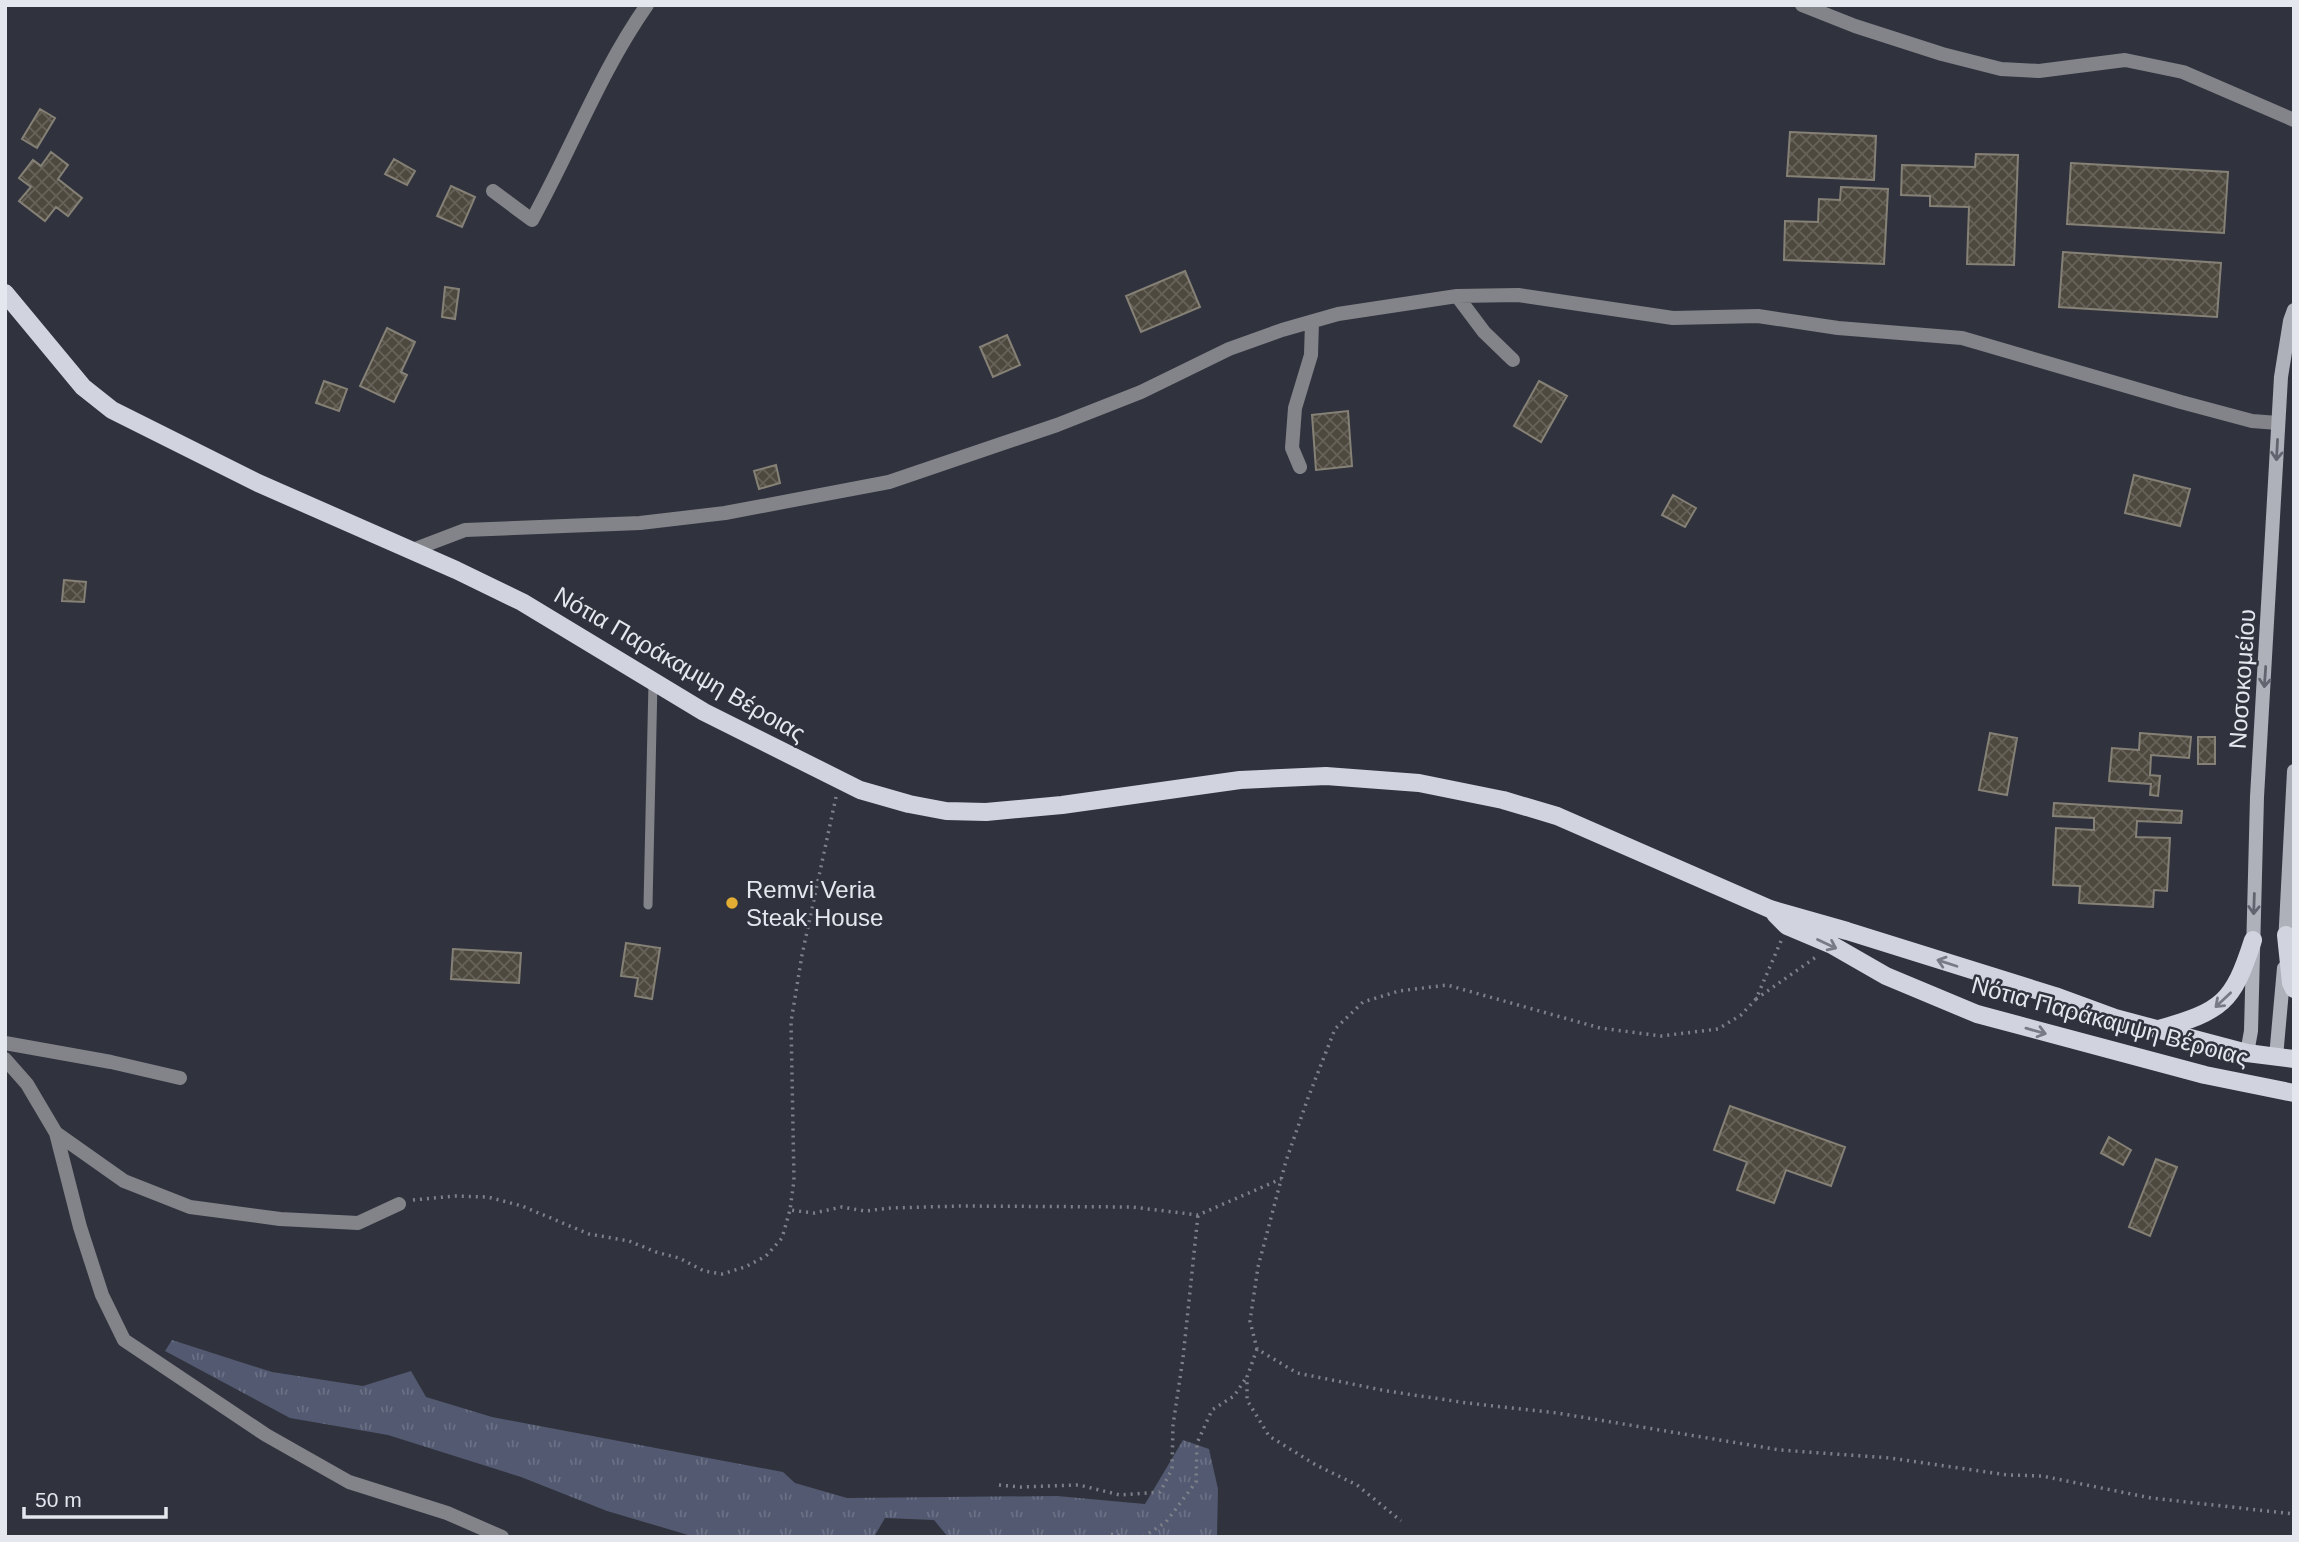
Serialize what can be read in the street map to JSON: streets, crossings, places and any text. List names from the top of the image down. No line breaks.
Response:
{"streets":{"main road":["Νότια Παράκαμψη Βέροιας"],"street":["Νοσοκομείου"]},"crossings":[["Νότια Παράκαμψη Βέροιας","Νοσοκομείου"]],"places":["Remvi Veria Steak House"],"scale_bar":"50 m"}
